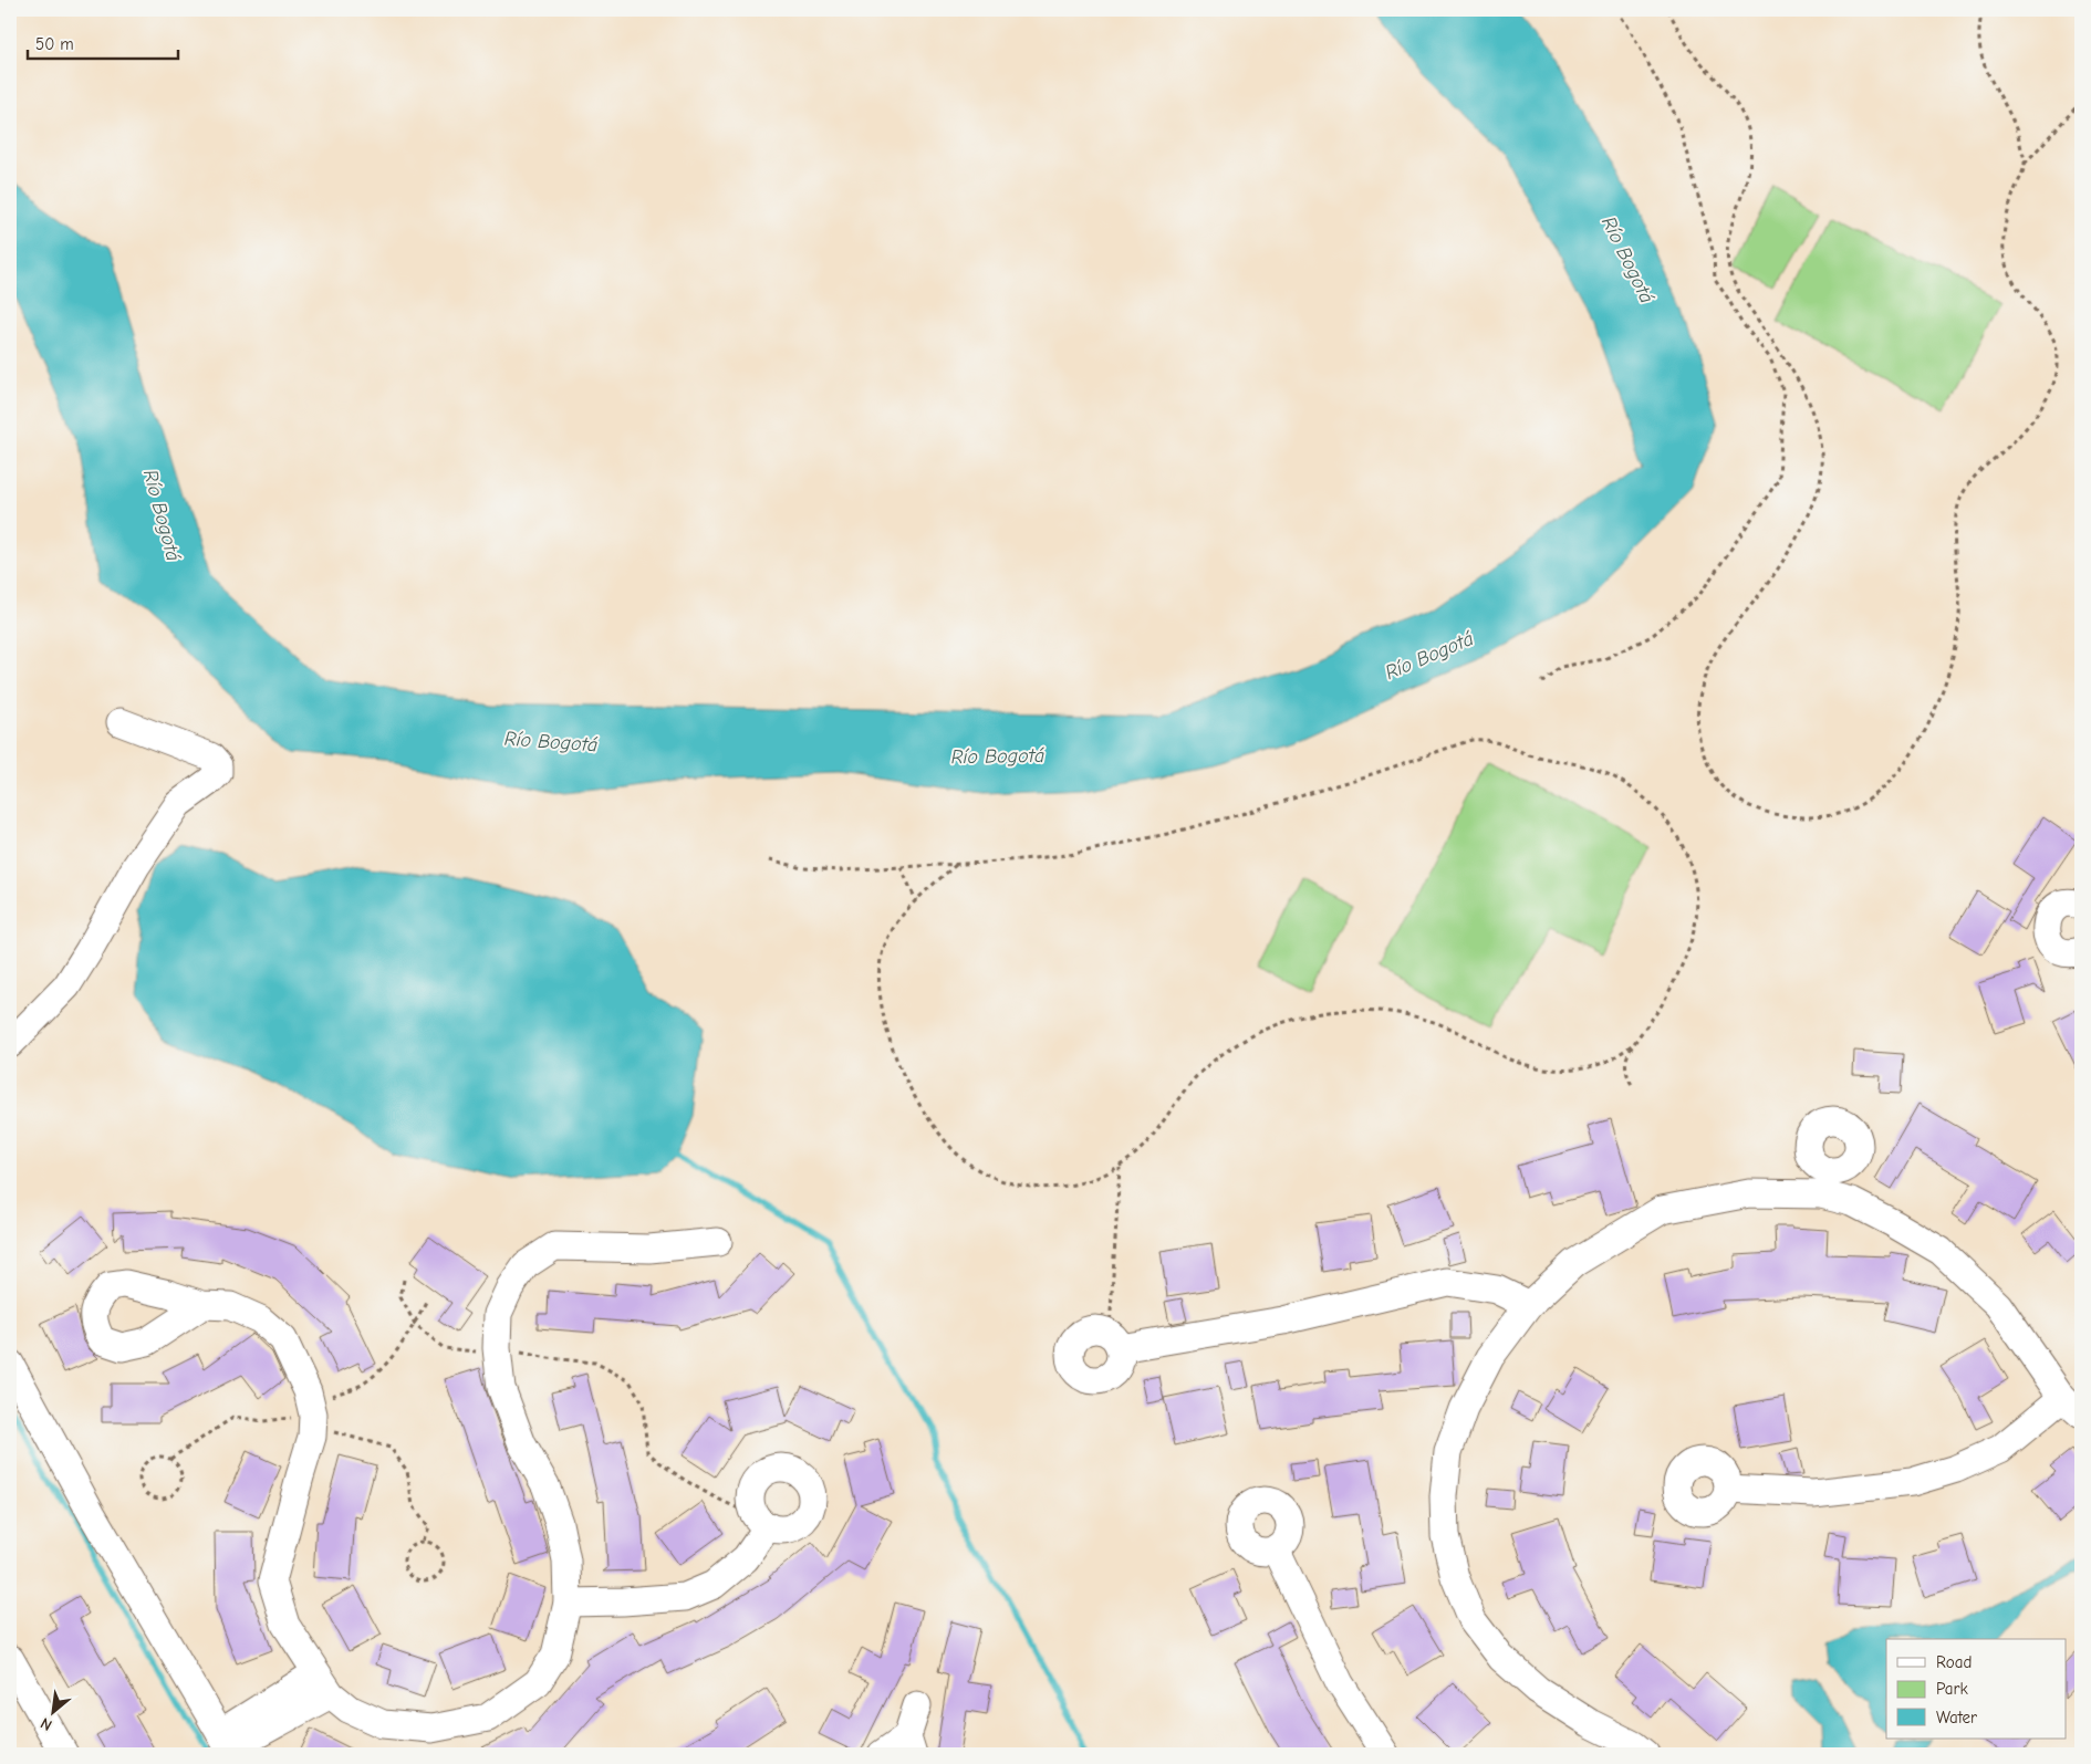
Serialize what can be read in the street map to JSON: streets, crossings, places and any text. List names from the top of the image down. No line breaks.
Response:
{"water":["Río Bogotá"],"legend":["Road","Park","Water"],"scale_bar":"50 m","north":"bottom left"}
